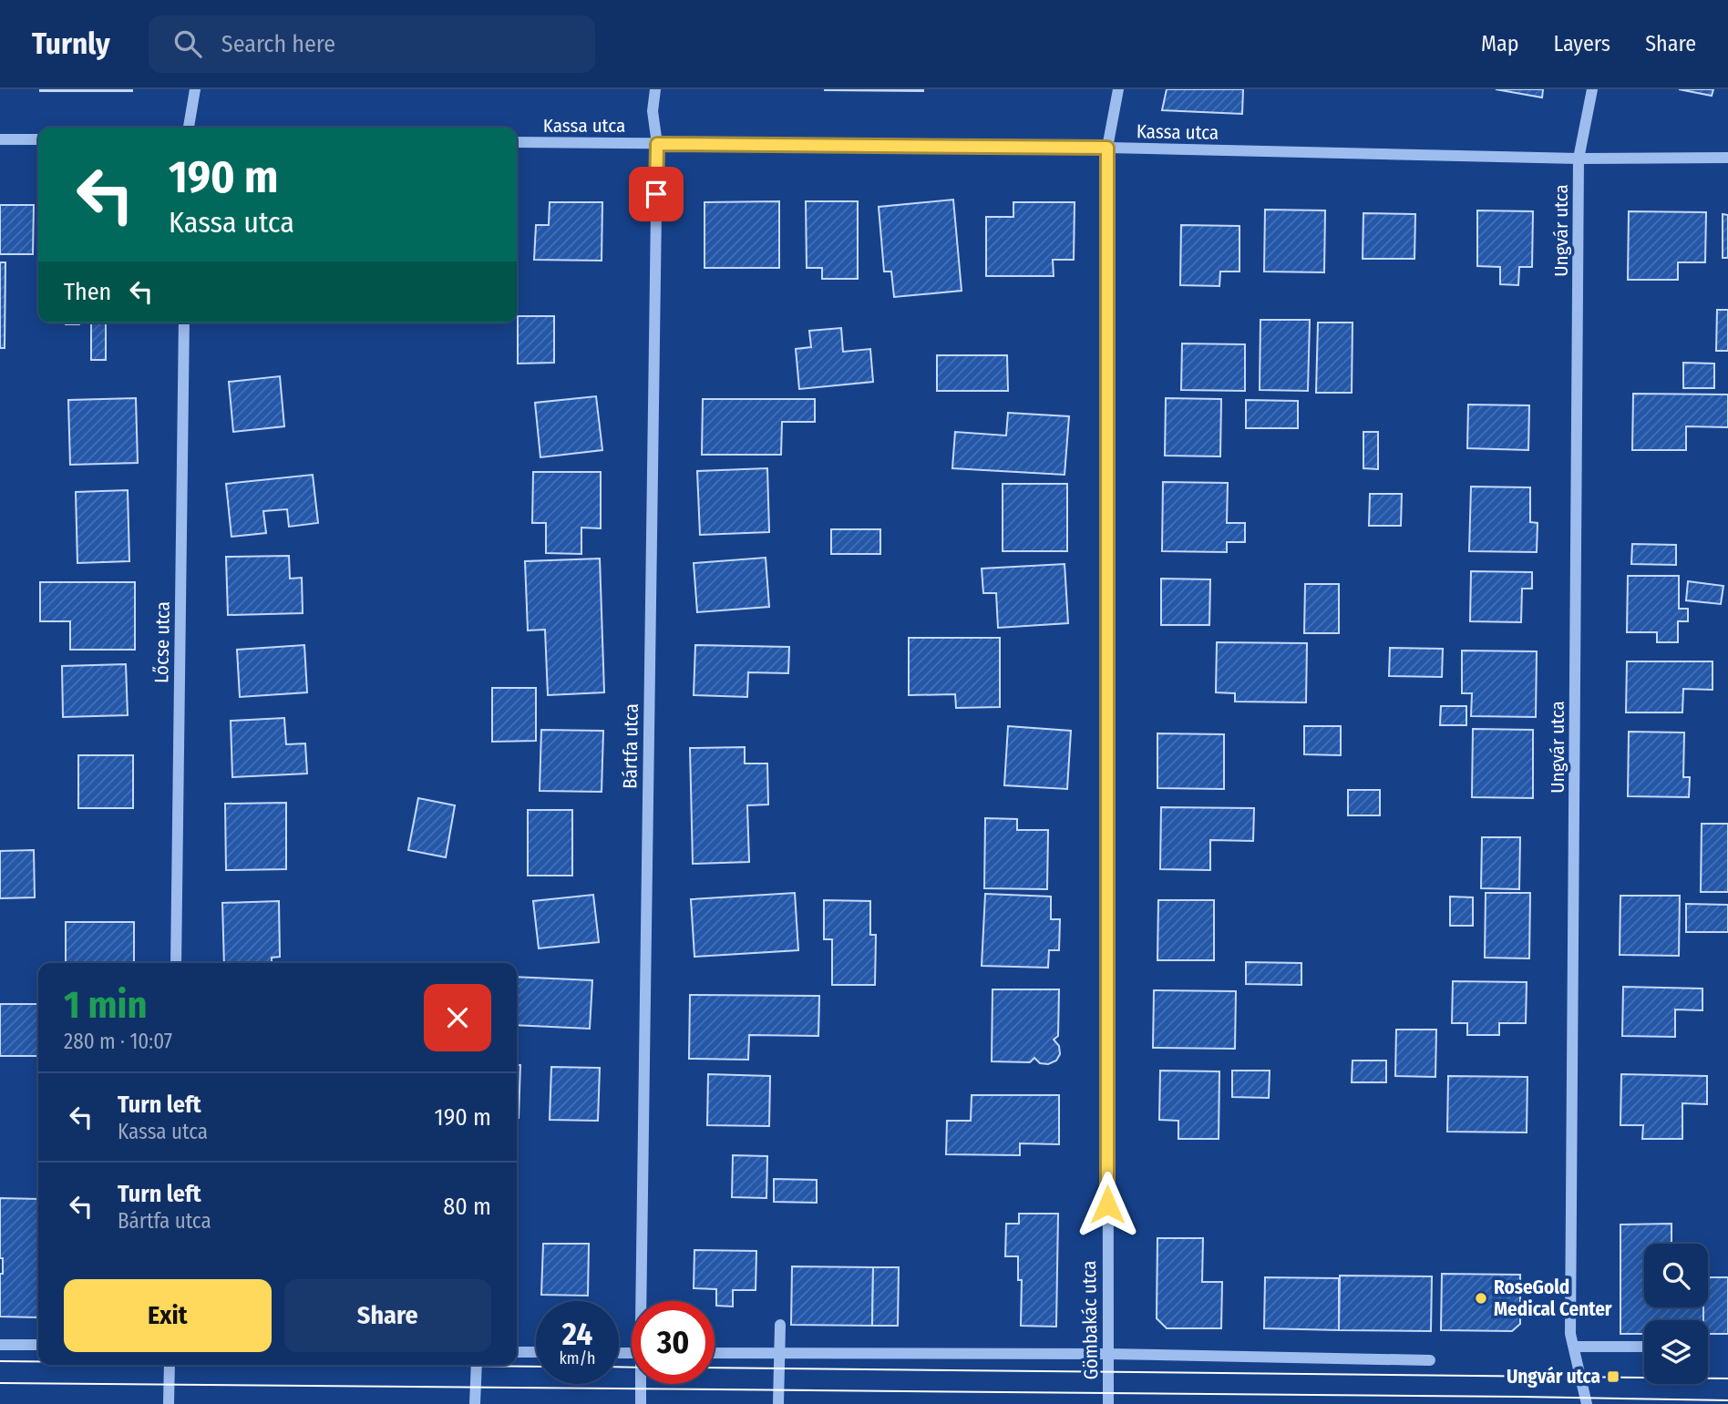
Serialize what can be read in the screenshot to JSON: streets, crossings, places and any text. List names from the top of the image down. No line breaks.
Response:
{"streets":{"street":["Kassa utca","Ungvár utca","Lőcse utca","Bártfa utca","Gömbakác utca"]},"crossings":[["Kassa utca","Ungvár utca"],["Kassa utca","Bártfa utca"],["Kassa utca","Gömbakác utca"]],"places":{"other":["RoseGold Medical Center"],"transit":["Ungvár utca"]},"page":{"header":"Turnly","search":"Search here","nav":["Map","Layers","Share"],"turn":["190 m","Kassa utca"],"then":"Then","heading":["1 min","280 m · 10:07"],"list":[{"name":"Turn left","note":"Kassa utca","value":"190 m"},{"name":"Turn left","note":"Bártfa utca","value":"80 m"}],"buttons":["Exit","Share"],"speed":"24 km/h","limit":"30"}}
